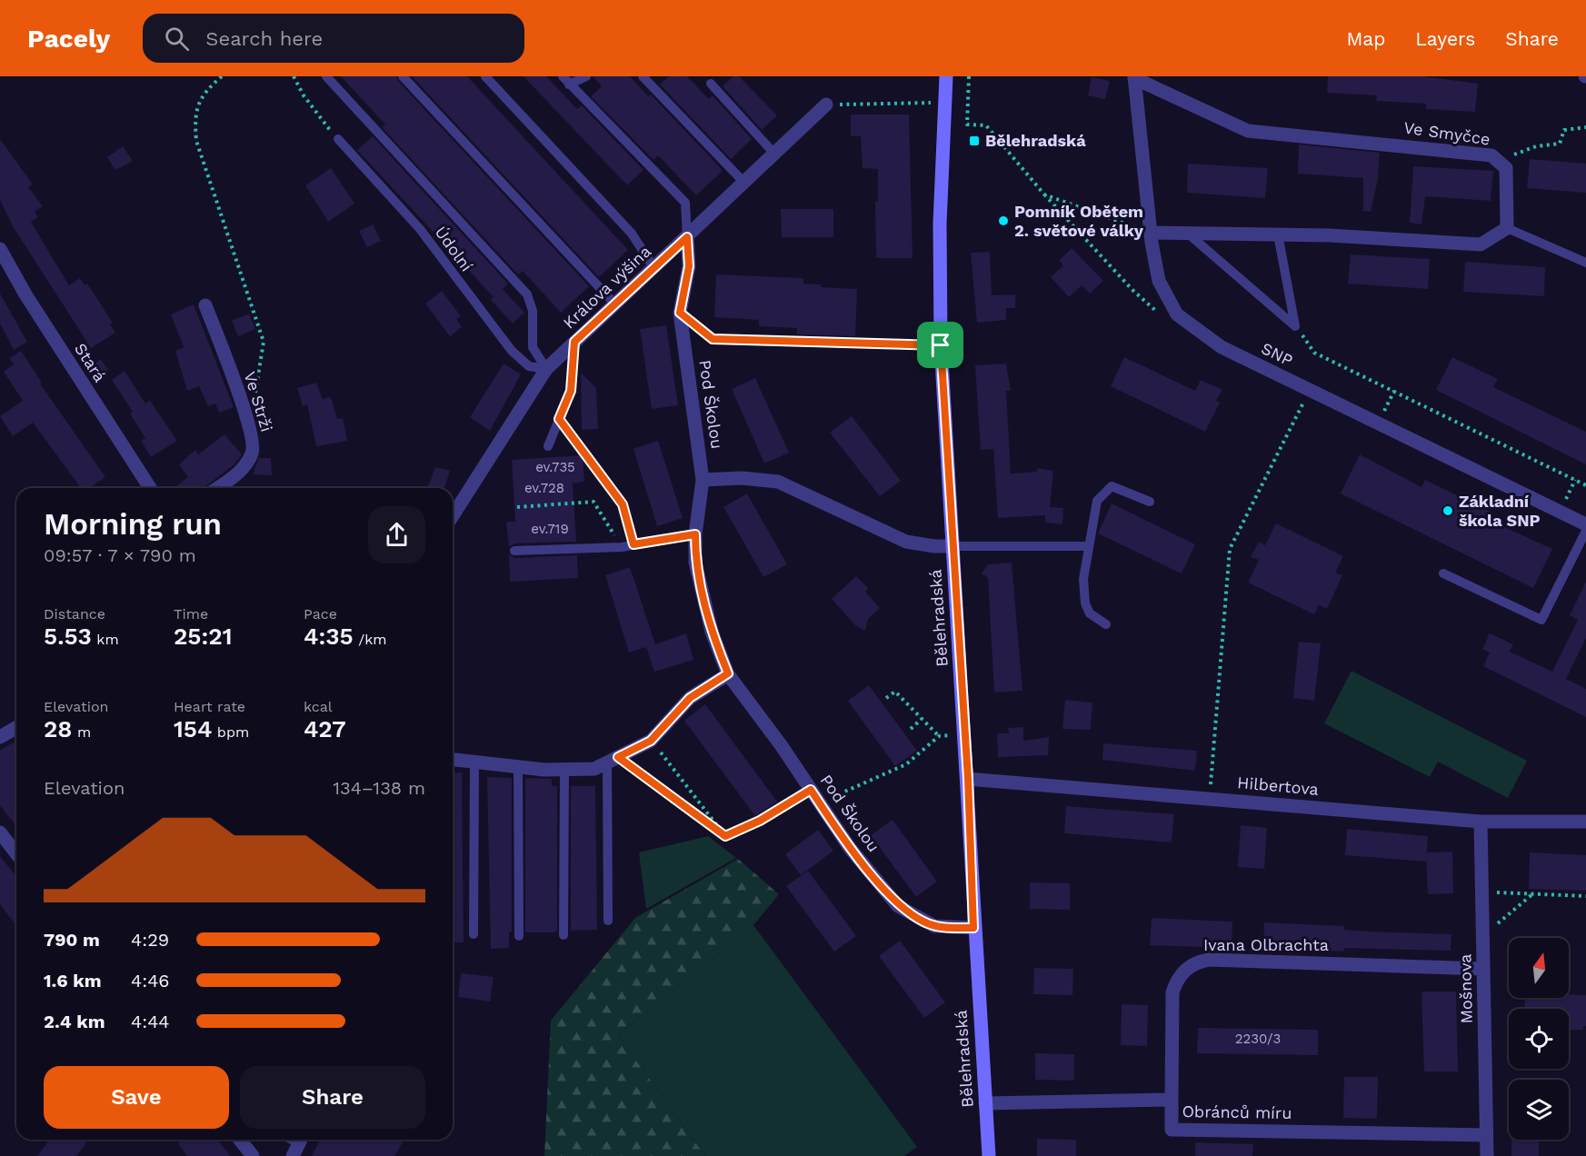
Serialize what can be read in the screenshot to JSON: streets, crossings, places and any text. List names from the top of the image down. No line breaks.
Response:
{"streets":{"street":["Ve Smyčce","Králova výšina","SNP","Stará","Ve Strži","Pod Školou","Bělehradská","Hilbertova","Ivana Olbrachta","Mošnova","Obránců míru"],"lane":["Údolní"]},"crossings":[["Ve Smyčce","SNP"],["Údolní","Králova výšina"],["Králova výšina","Pod Školou"],["Pod Školou","Bělehradská"],["Bělehradská","Hilbertova"],["Bělehradská","Obránců míru"],["Hilbertova","Mošnova"],["Ivana Olbrachta","Mošnova"],["Ivana Olbrachta","Obránců míru"],["Mošnova","Obránců míru"]],"places":{"transit":["Bělehradská"],"other":["Pomník Obětem 2. světové války","Základní škola SNP"]},"house_numbers":["ev.735","ev.728","ev.719","2230/3"],"north":"top","page":{"header":"Pacely","search":"Search here","nav":["Map","Layers","Share"],"heading":["Morning run","09:57 · 7 × 790 m"],"stats":[["Distance","5.53 km"],["Time","25:21"],["Pace","4:35 /km"],["Elevation","28 m"],["Heart rate","154 bpm"],["kcal","427"]],"chart":["Elevation","134–138 m"],"list":[{"name":"790 m","note":"4:29"},{"name":"1.6 km","note":"4:46"},{"name":"2.4 km","note":"4:44"}],"buttons":["Save","Share"]}}
